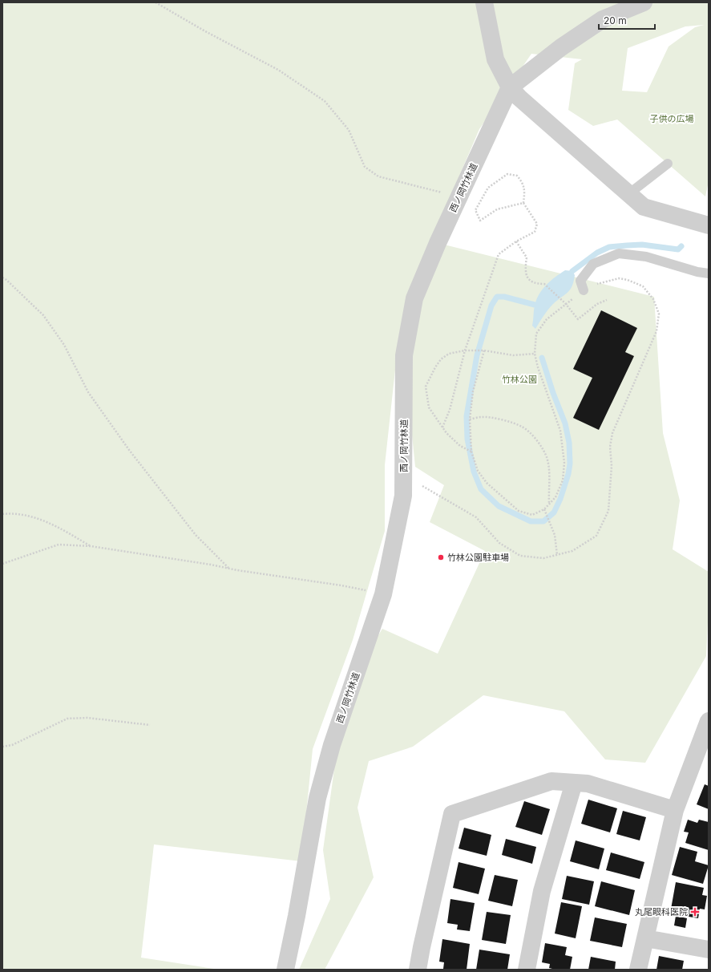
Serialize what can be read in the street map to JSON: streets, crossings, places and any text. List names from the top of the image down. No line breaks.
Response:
{"streets":{"street":["西ノ岡竹林道"]},"parks":["子供の広場","竹林公園"],"places":{"other":["竹林公園駐車場"],"health":["丸尾眼科医院"]},"scale_bar":"20 m"}
